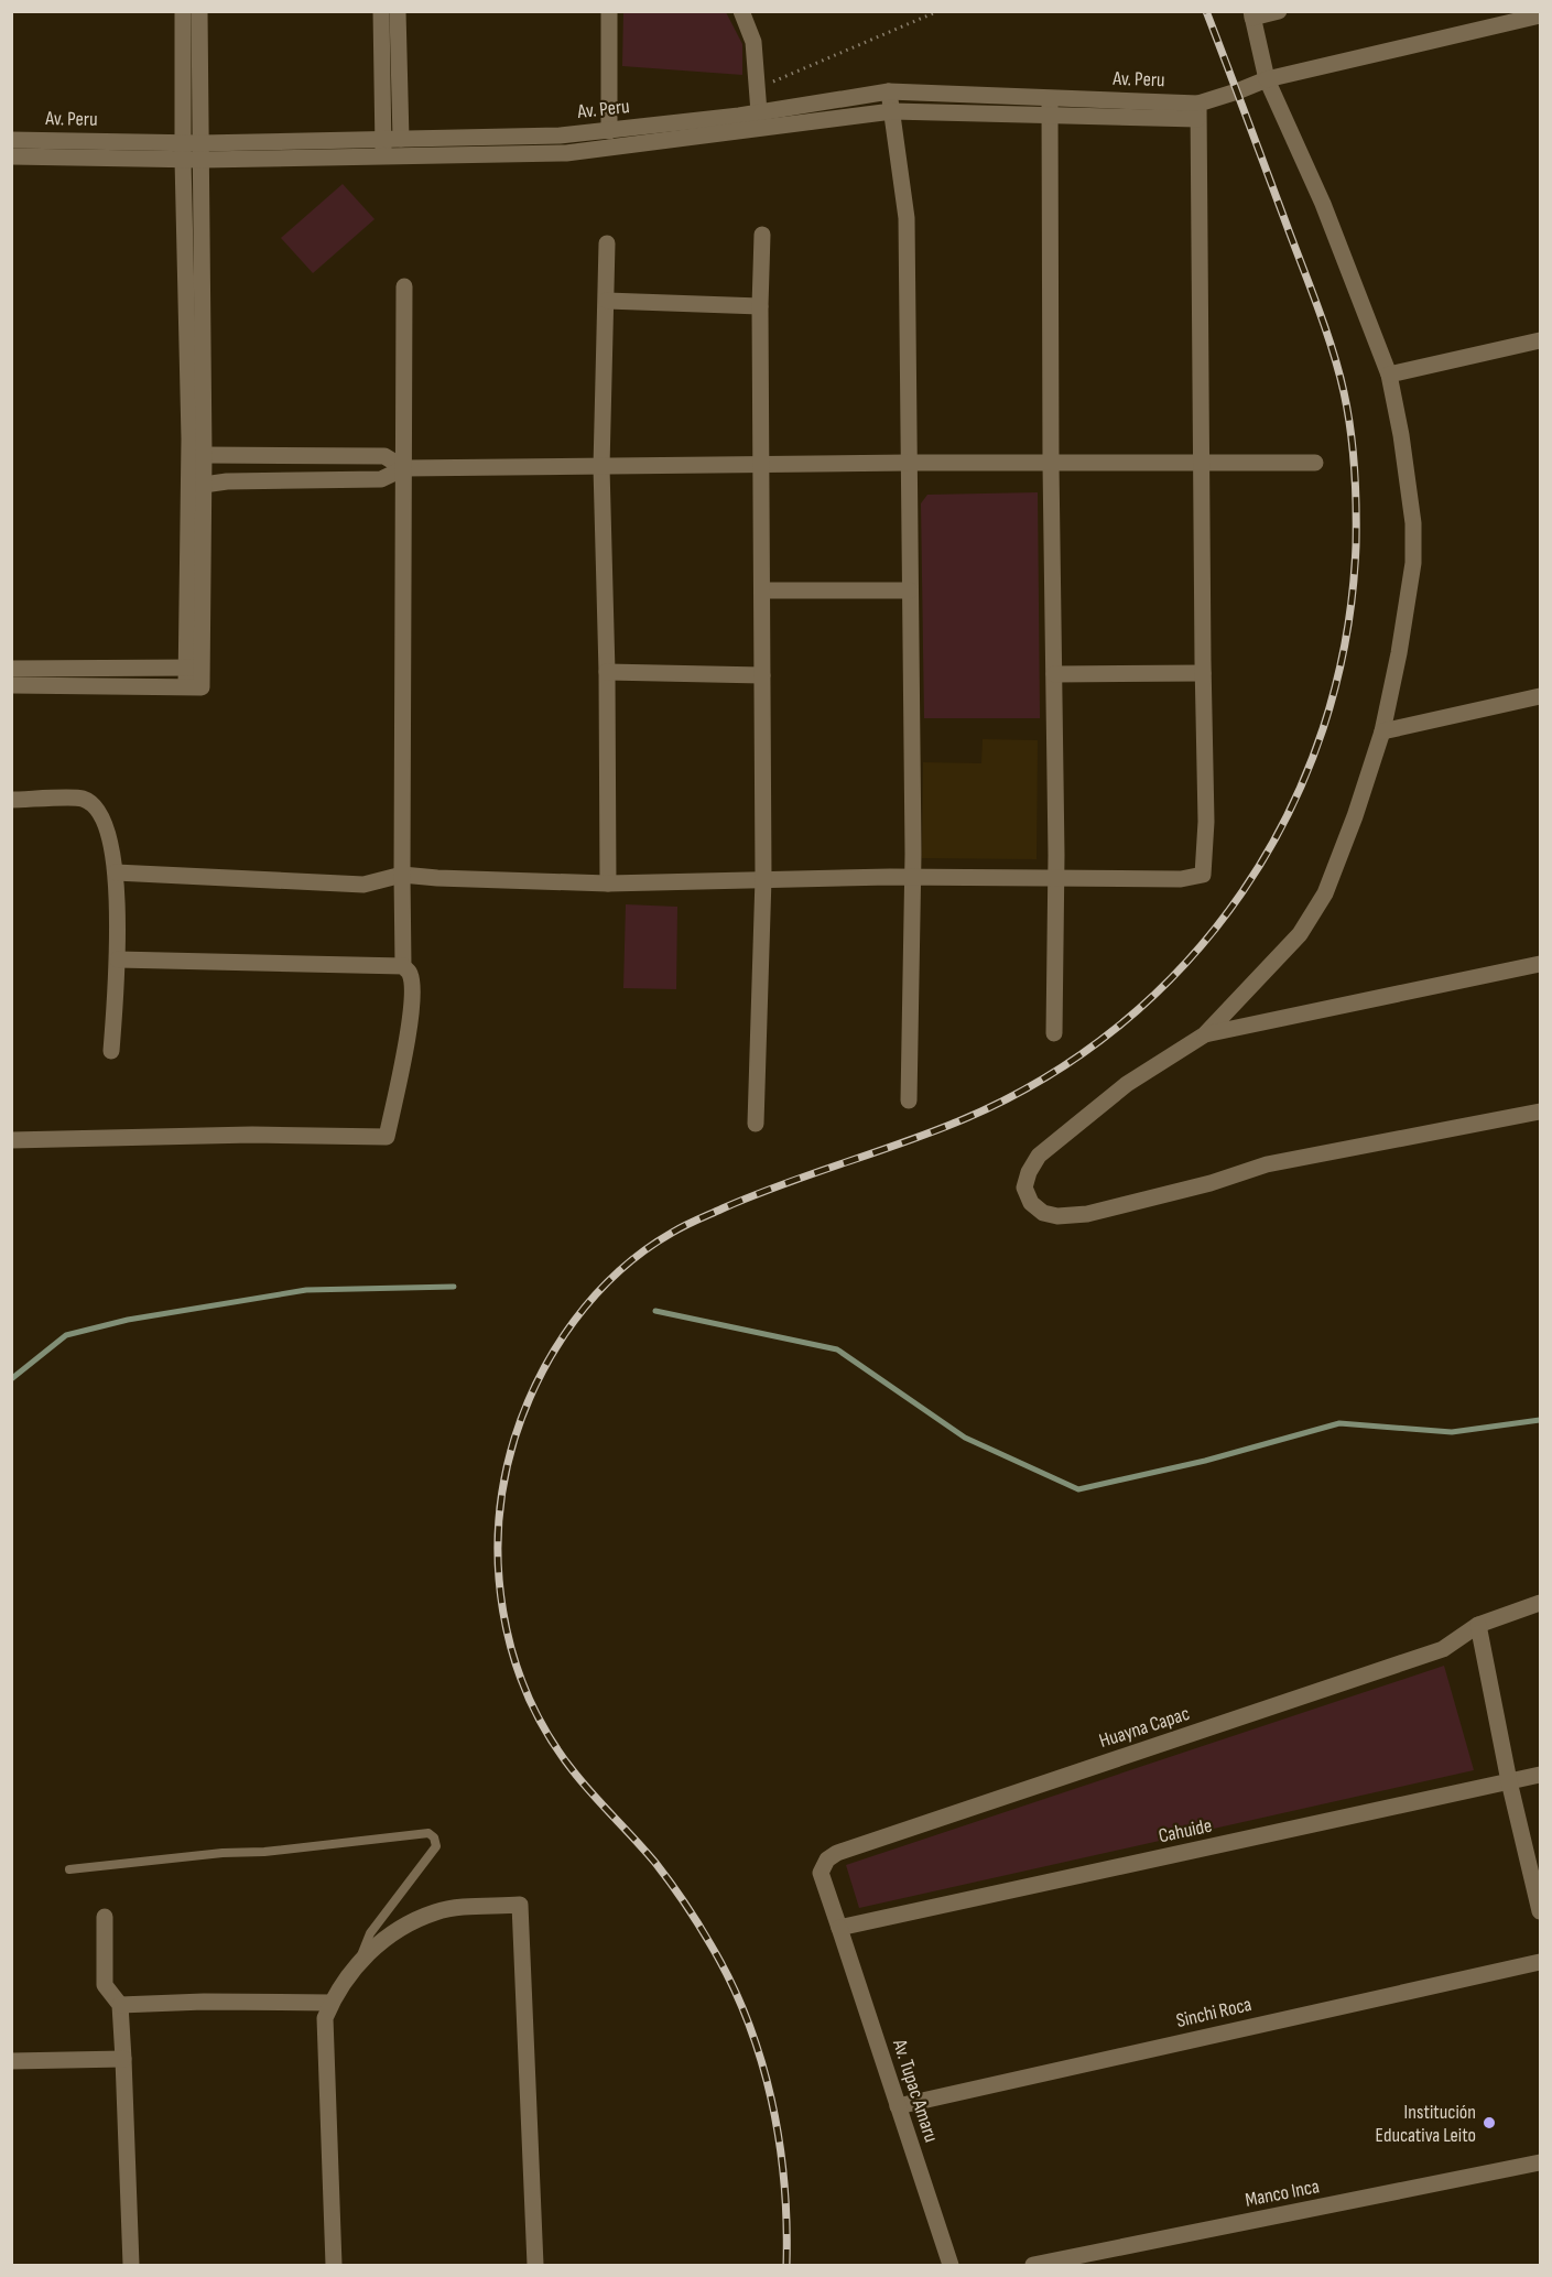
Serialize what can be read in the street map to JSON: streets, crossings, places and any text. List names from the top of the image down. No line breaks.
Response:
{"streets":{"street":["Av. Peru","Huayna Capac","Cahuide","Sinchi Roca","Av. Tupac Amaru","Manco Inca"]},"crossings":[["Huayna Capac","Cahuide"],["Huayna Capac","Av. Tupac Amaru"],["Cahuide","Av. Tupac Amaru"],["Sinchi Roca","Av. Tupac Amaru"]],"places":["Institución Educativa Leito"]}
